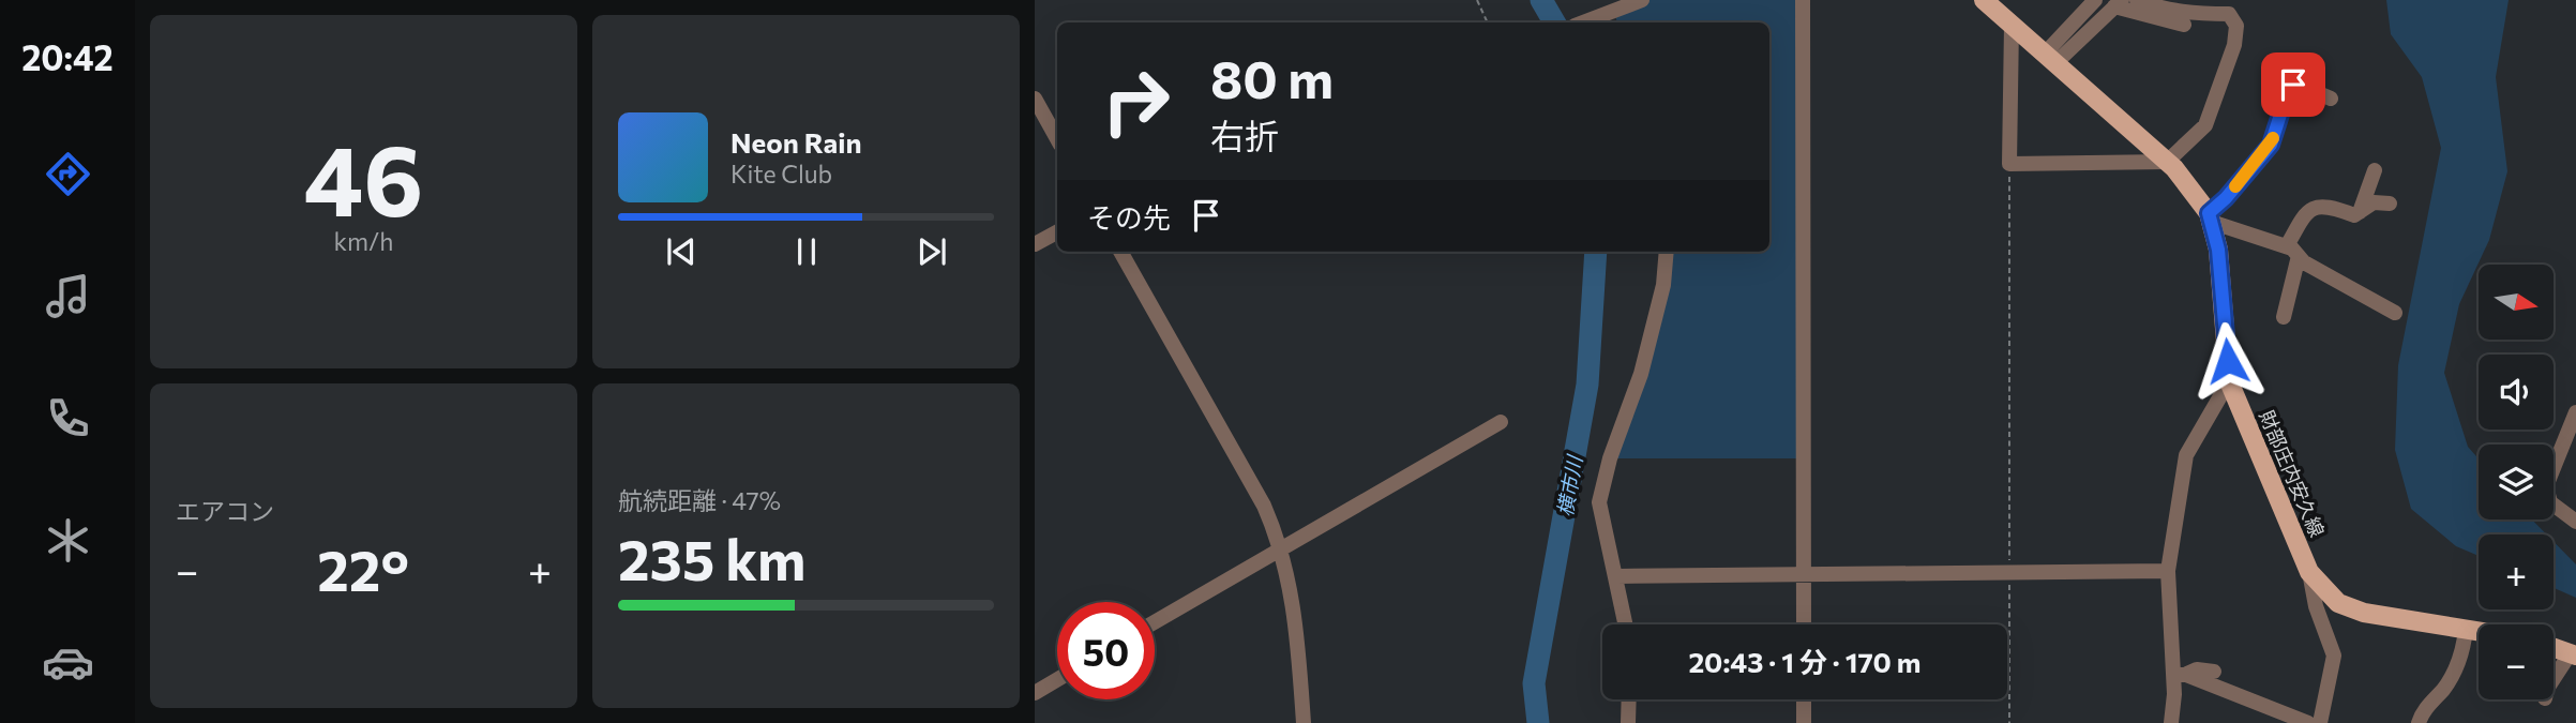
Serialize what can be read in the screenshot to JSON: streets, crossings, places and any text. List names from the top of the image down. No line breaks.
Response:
{"streets":{"main road":["財部庄内安久線"]},"water":["横市川"],"north":"right","page":{"tabs":"20:42","tile":[["46","km/h"],"エアコン",["航続距離 · 47%","235 km"]],"turn":["80 m","右折"],"song":["Neon Rain","Kite Club"],"then":"その先","map_buttons":["+","−"],"heat":["−","22°","+"],"limit":"50","trip":"20:43 · 1 分 · 170 m"}}
